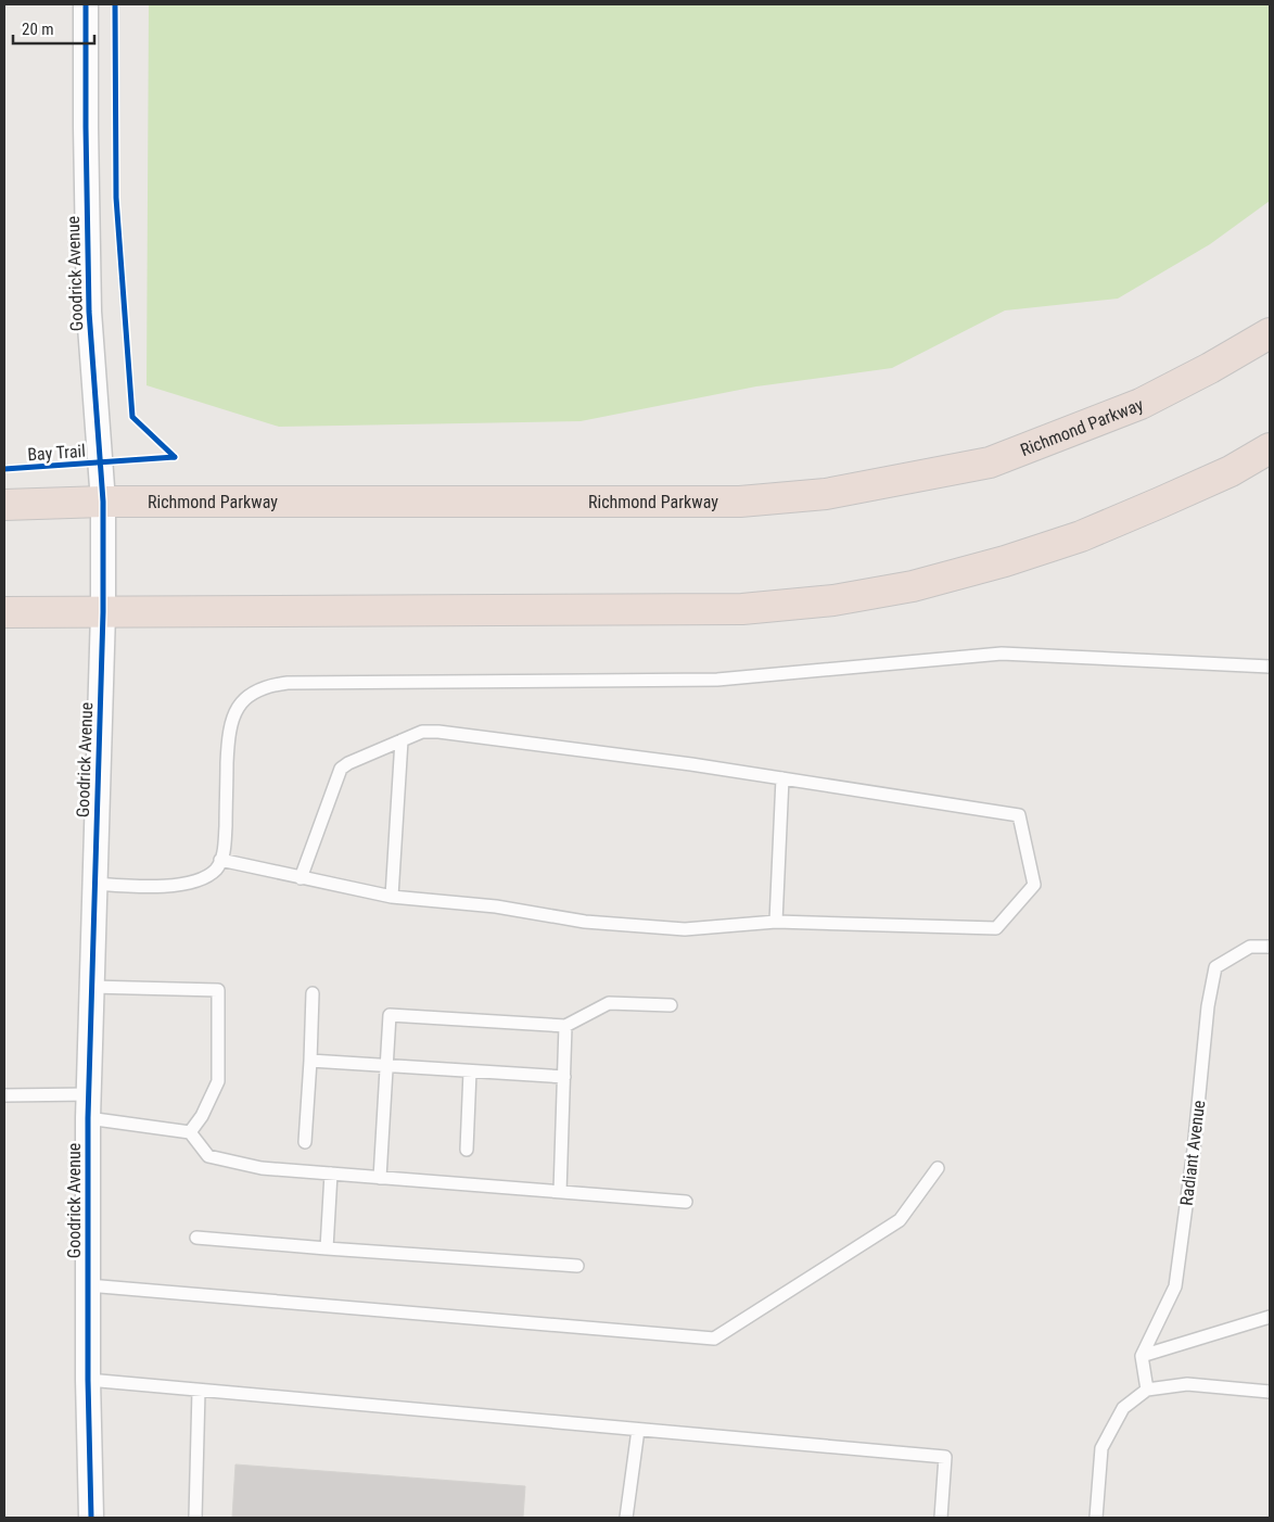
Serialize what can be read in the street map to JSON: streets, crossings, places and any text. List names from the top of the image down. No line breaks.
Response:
{"streets":{"highway":["Richmond Parkway"],"street":["Goodrick Avenue"],"lane":["Radiant Avenue"],"cycle path":["Bay Trail"]},"crossings":[["Goodrick Avenue","Richmond Parkway"]],"scale_bar":"20 m"}
